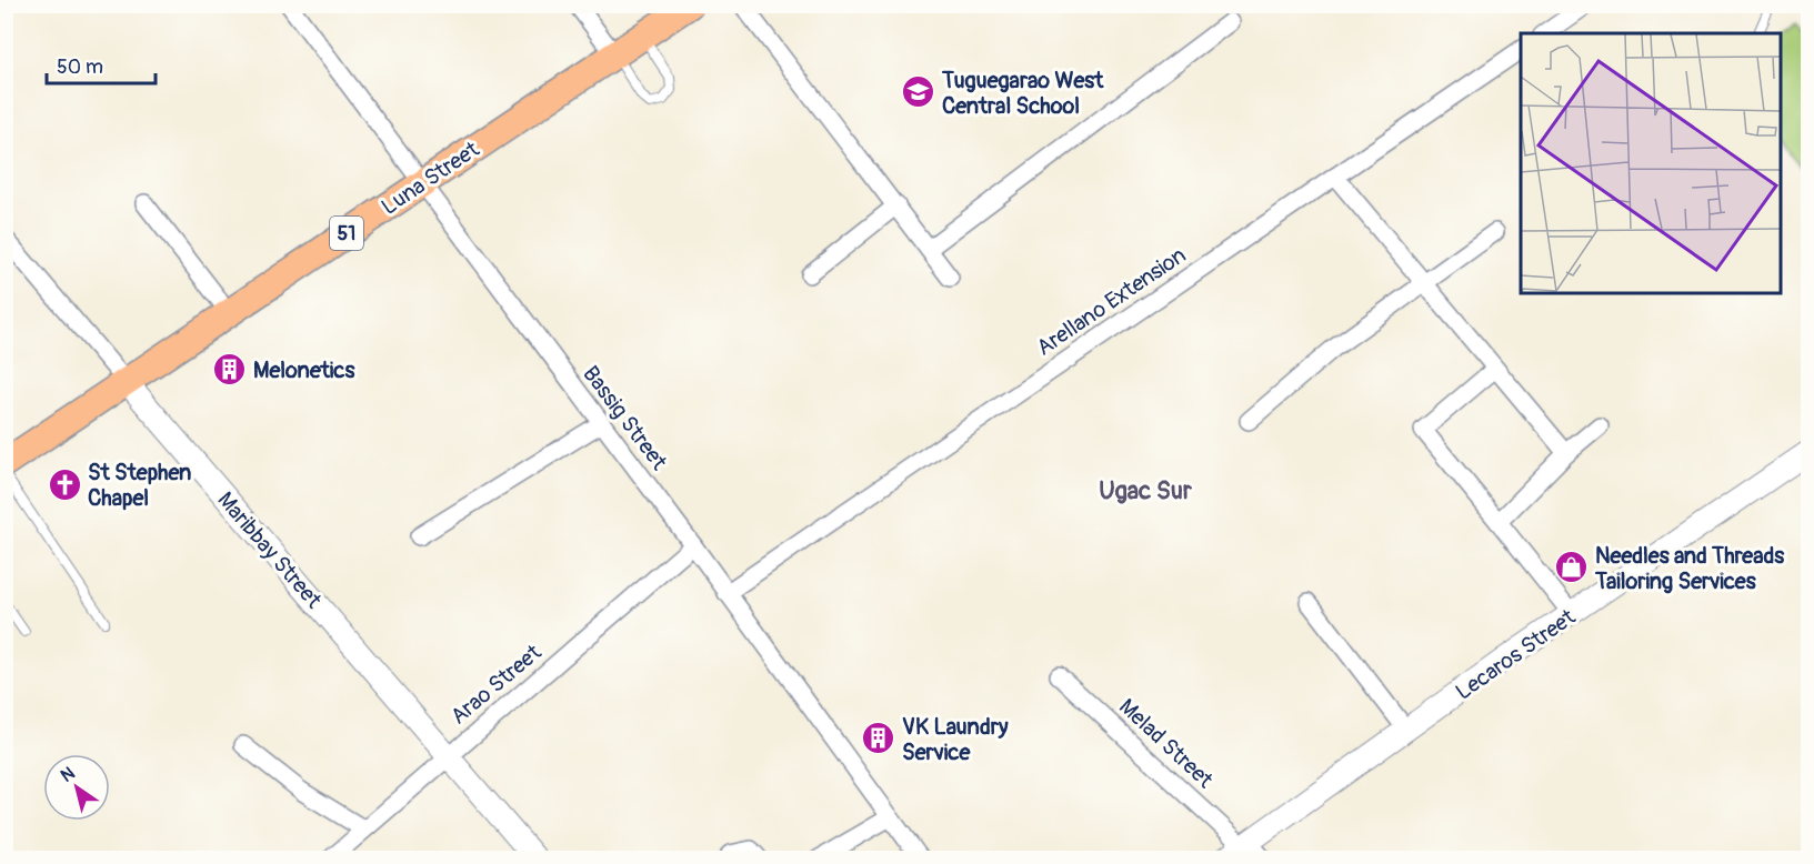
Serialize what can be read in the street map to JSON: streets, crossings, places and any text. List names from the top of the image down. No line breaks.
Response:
{"streets":{"main road":["Luna Street","51"],"street":["Arellano Extension","Bassig Street","Maribbay Street","Lecaros Street","Arao Street","Melad Street"]},"crossings":[["Luna Street","Bassig Street"],["Luna Street","Maribbay Street"],["Arellano Extension","Bassig Street"],["Bassig Street","Arao Street"],["Maribbay Street","Arao Street"],["Lecaros Street","Melad Street"]],"districts":["Ugac Sur"],"places":{"school or university":["Tuguegarao West Central School"],"building":["Melonetics","VK Laundry Service"],"church":["St Stephen Chapel"],"shop":["Needles and Threads Tailoring Services"]},"scale_bar":"50 m","north":"top left"}
